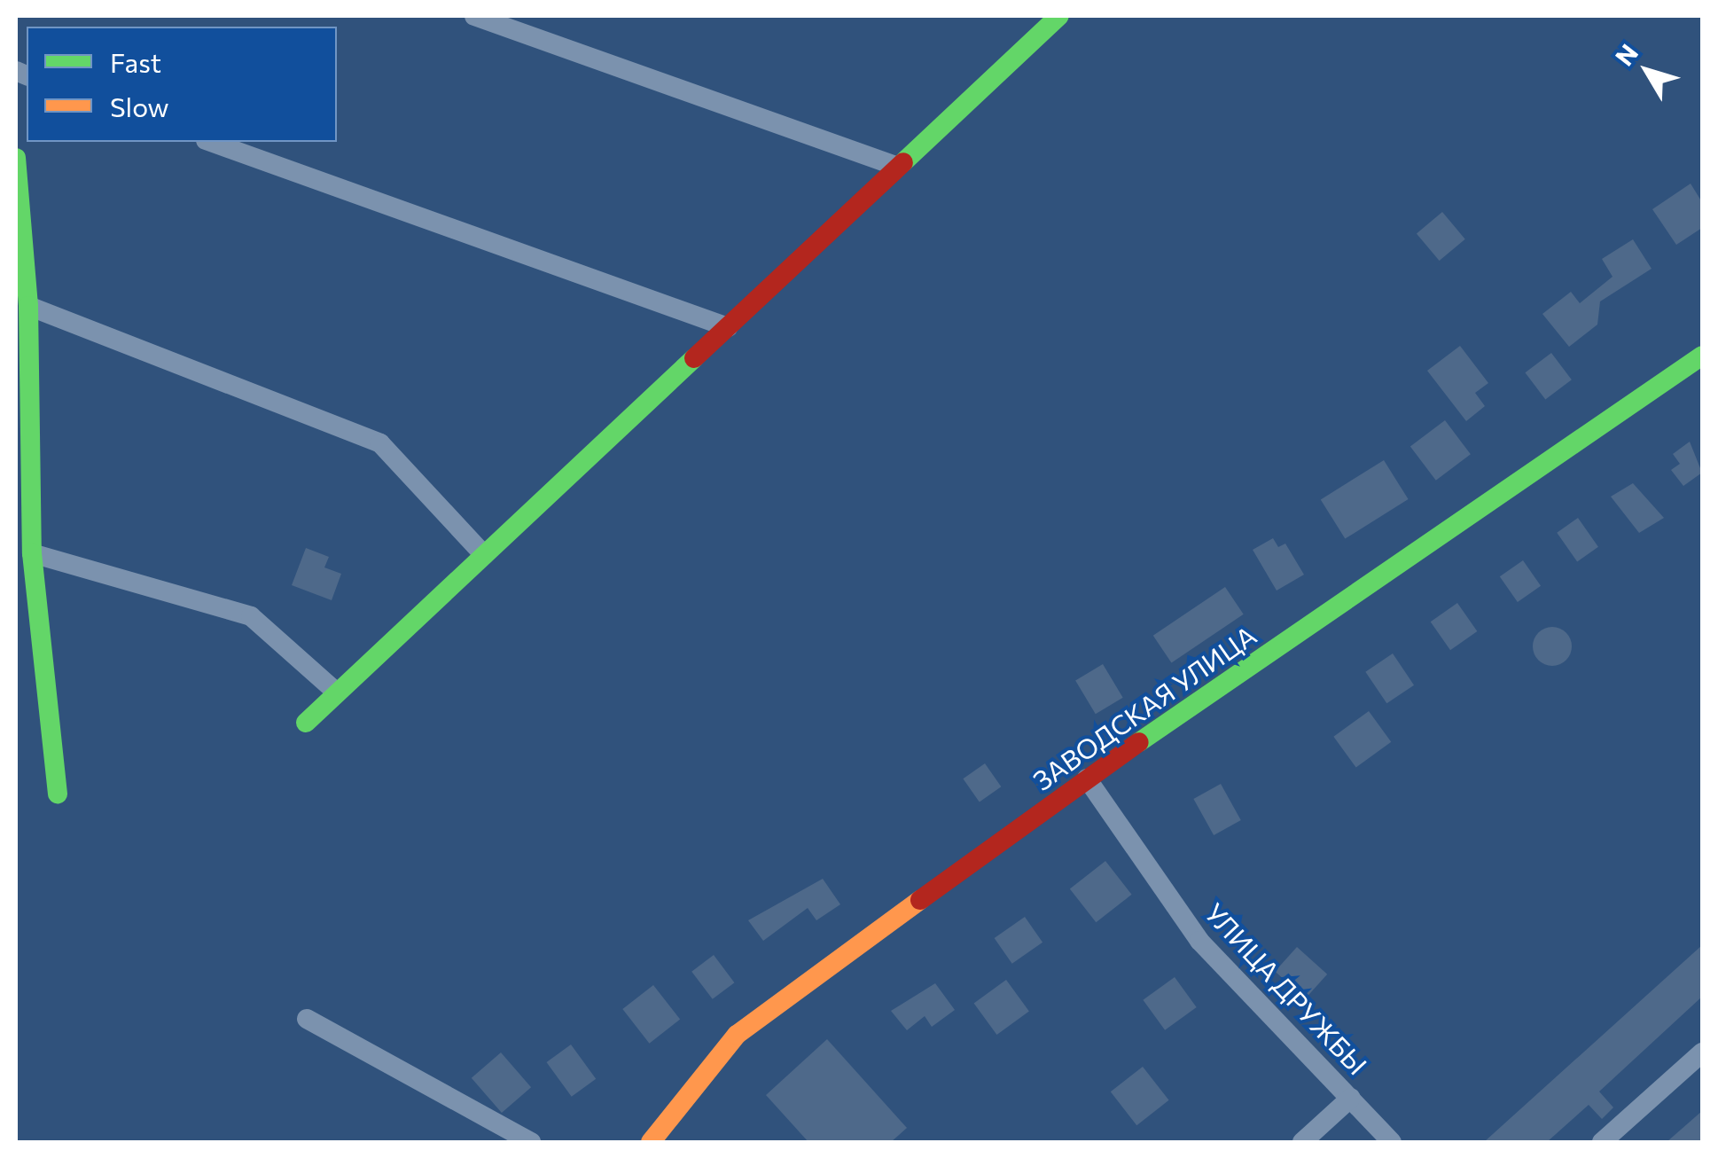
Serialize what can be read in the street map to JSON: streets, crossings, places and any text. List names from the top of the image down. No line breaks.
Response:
{"streets":{"street":["ЗАВОДСКАЯ УЛИЦА","УЛИЦА ДРУЖБЫ"]},"crossings":[["ЗАВОДСКАЯ УЛИЦА","УЛИЦА ДРУЖБЫ"]],"legend":["Fast","Slow"],"north":"top left"}
